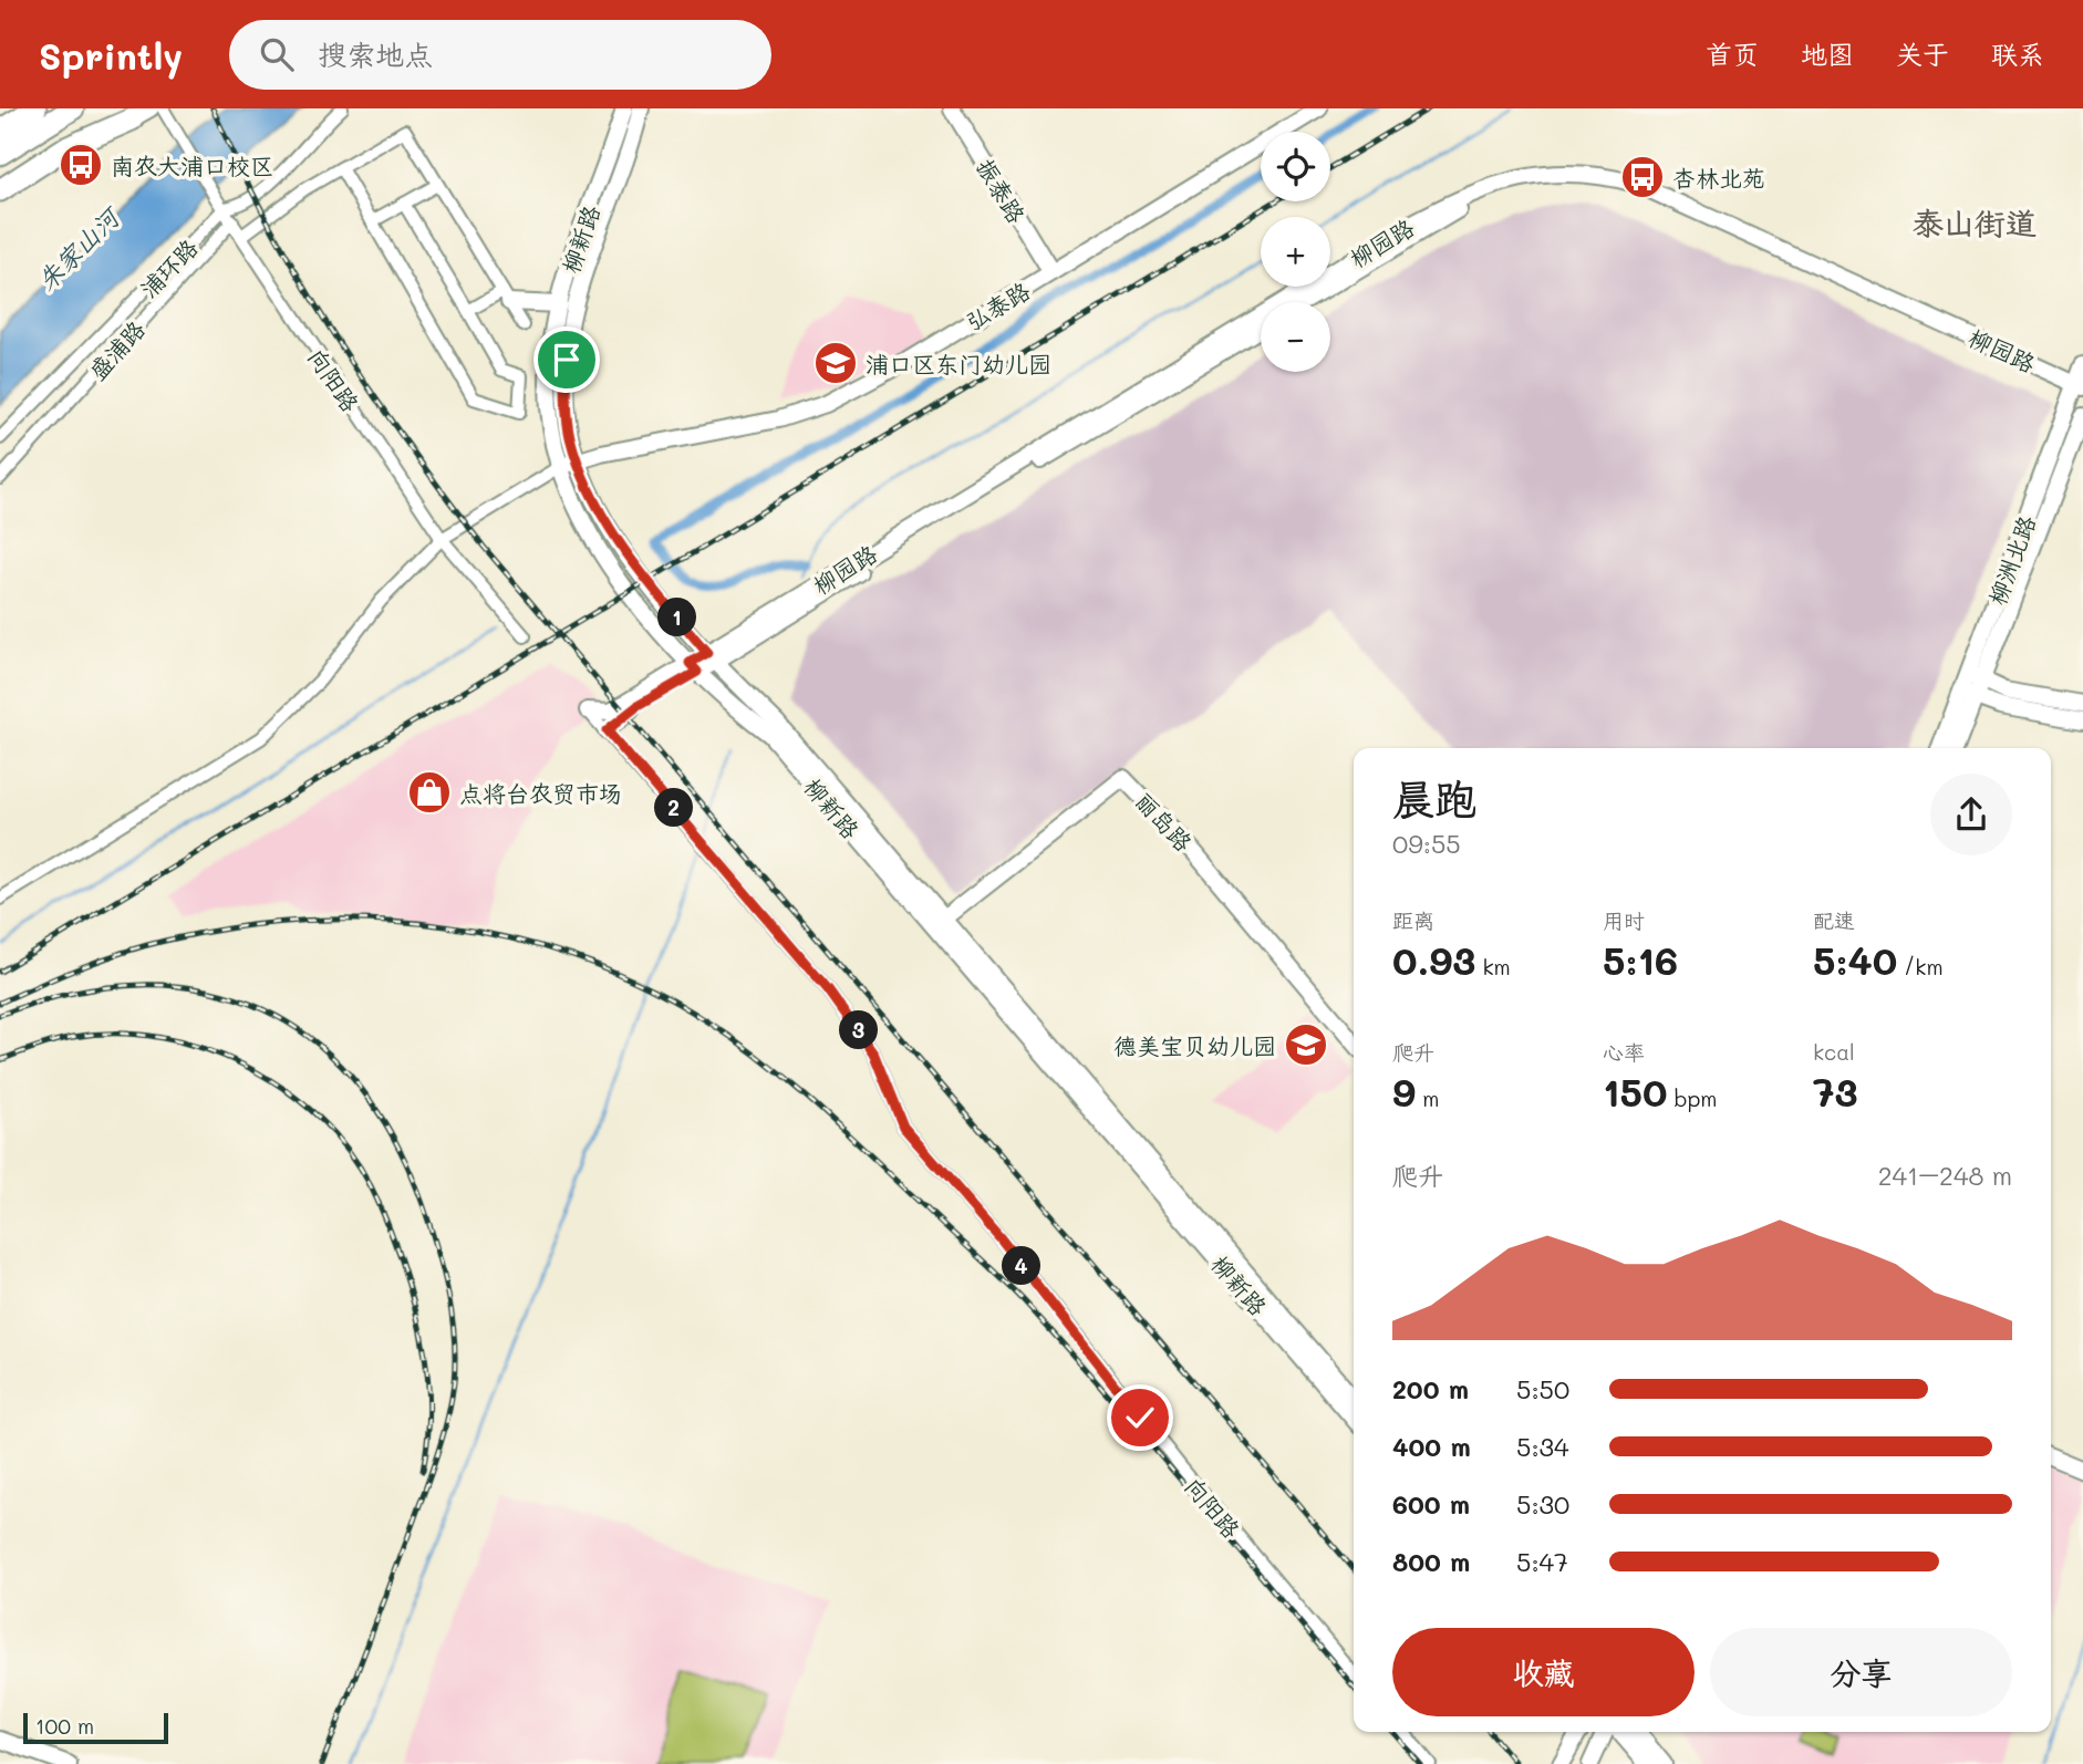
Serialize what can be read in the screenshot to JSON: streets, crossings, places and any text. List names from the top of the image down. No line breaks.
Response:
{"streets":{"street":["振泰路","柳新路","柳园路","浦环路","弘泰路","盛浦路","向阳路","柳洲北路","丽岛路"]},"crossings":[["振泰路","弘泰路"],["柳新路","柳园路"],["柳新路","弘泰路"],["柳新路","丽岛路"],["柳园路","柳洲北路"],["浦环路","向阳路"],["盛浦路","向阳路"]],"districts":["泰山街道"],"water":["朱家山河"],"places":{"bus stop":["南农大浦口校区","杏林北苑"],"school or university":["浦口区东门幼儿园","德美宝贝幼儿园"],"shop":["点将台农贸市场"]},"scale_bar":"100 m","page":{"header":"Sprintly","search":"搜索地点","nav":["首页","地图","关于","联系"],"map_buttons":["+","−"],"pins":["1","2","3","4"],"heading":["晨跑","09:55"],"stats":[["距离","0.93 km"],["用时","5:16"],["配速","5:40 /km"],["爬升","9 m"],["心率","150 bpm"],["kcal","73"]],"chart":["爬升","241–248 m"],"list":[{"name":"200 m","note":"5:50"},{"name":"400 m","note":"5:34"},{"name":"600 m","note":"5:30"},{"name":"800 m","note":"5:47"}],"buttons":["收藏","分享"],"scale":"100 m"}}
